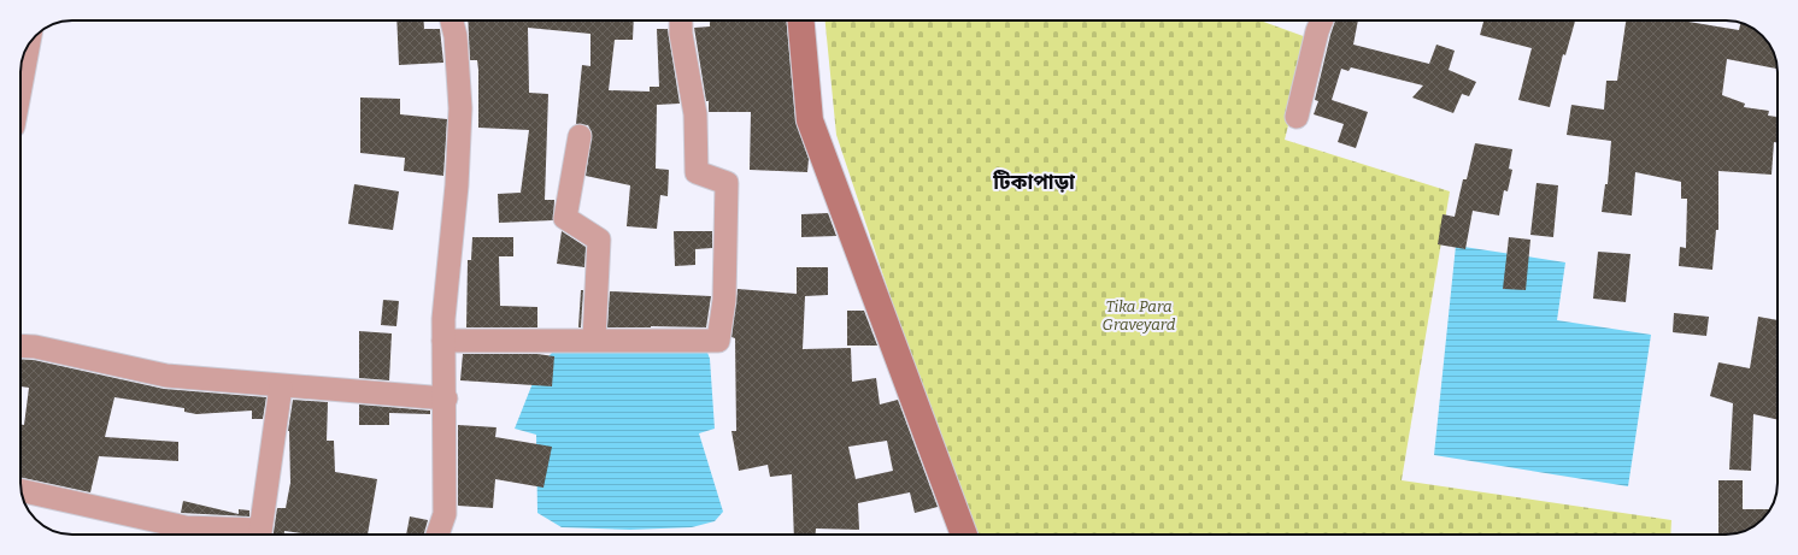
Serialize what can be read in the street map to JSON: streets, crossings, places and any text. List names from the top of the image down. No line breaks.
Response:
{"districts":["টিকাপাড়া"],"parks":["Tika Para Graveyard"]}
